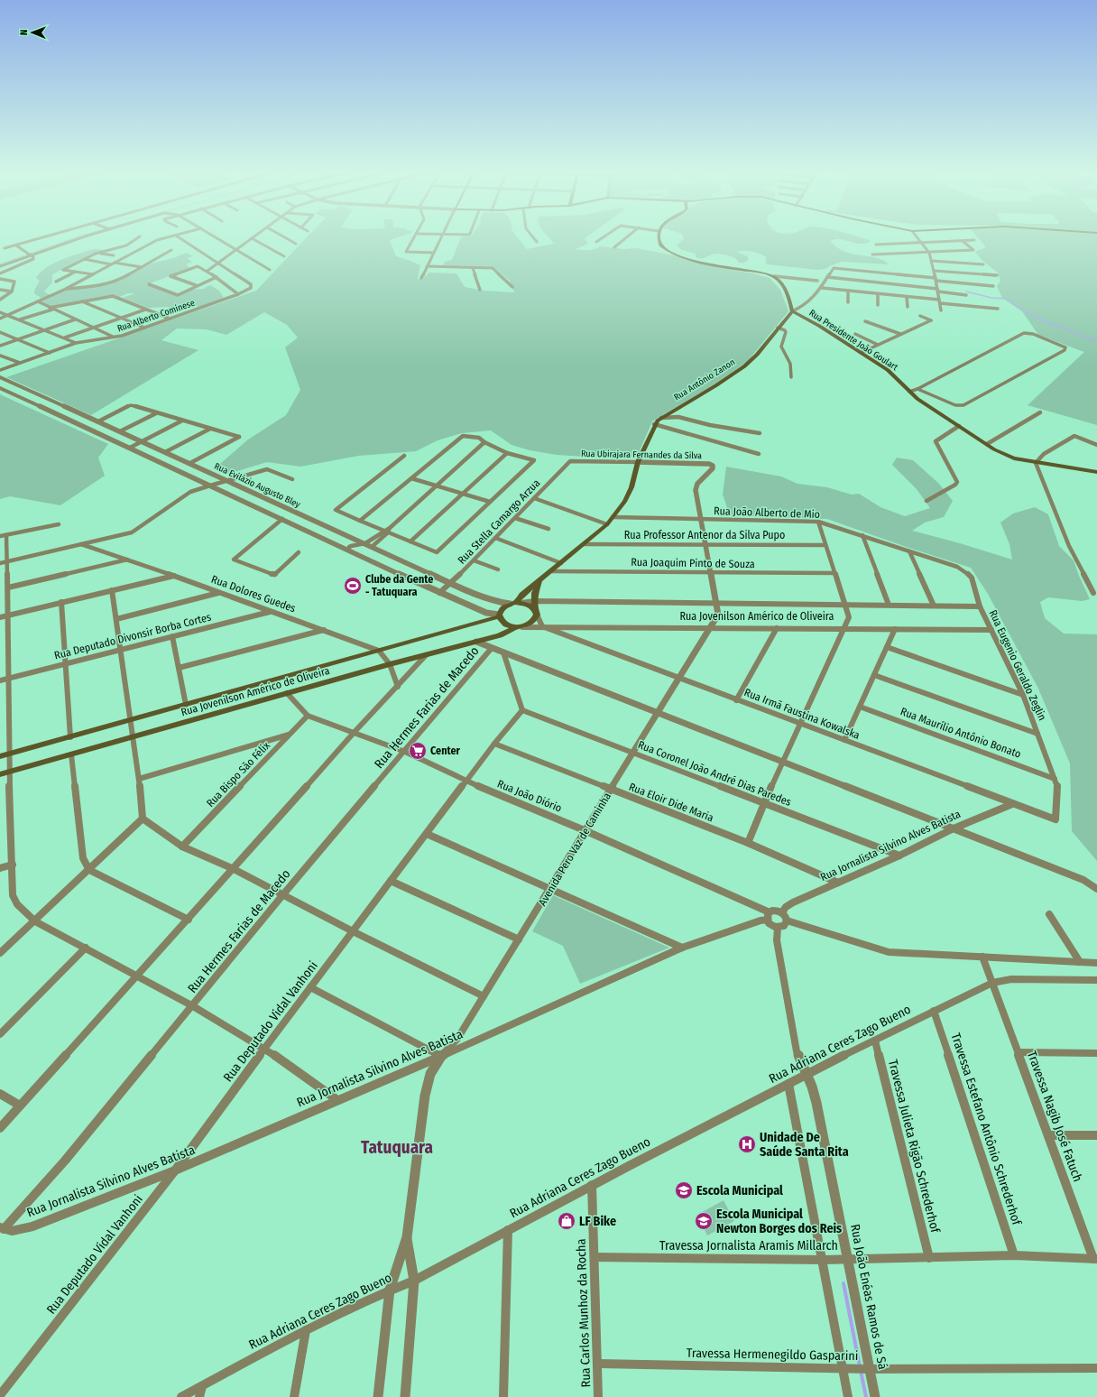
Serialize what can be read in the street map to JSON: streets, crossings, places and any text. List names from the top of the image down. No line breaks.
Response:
{"streets":{"main road":["Rua Presidente João Goulart","Rua Antônio Zanon","Rua Jovenilson Américo de Oliveira"],"street":["Rua Alberto Cominese","Rua Ubirajara Fernandes da Silva","Rua Evilázio Augusto Bley","Rua João Alberto de Mio","Rua Stella Camargo Arzua","Rua Professor Antenor da Silva Pupo","Rua Joaquim Pinto de Souza","Rua Dolores Guedes","Rua Deputado Divonsir Borba Cortes","Rua Eugenio Geraldo Zeglin","Rua Hermes Farias de Macedo","Rua Irmã Faustina Kowalska","Rua Maurílio Antônio Bonato","Rua Coronel João André Dias Paredes","Rua Bispo São Félix","Rua João Diório","Rua Eloir Dide Maria","Rua Jornalista Silvino Alves Batista","Avenida Pero Vaz de Caminha","Rua Deputado Vidal Vanhoni","Rua Adriana Ceres Zago Bueno","Travessa Nagib José Fatuch","Travessa Estefano Antônio Schrederhof","Travessa Julieta Rigão Schrederhof","Travessa Jornalista Aramis Millarch","Rua João Enéas Ramos de Sá","Rua Carlos Munhoz da Rocha","Travessa Hermenegildo Gasparini"]},"crossings":[["Rua Presidente João Goulart","Rua Antônio Zanon"],["Rua Antônio Zanon","Rua Ubirajara Fernandes da Silva"],["Rua Antônio Zanon","Rua Evilázio Augusto Bley"],["Rua Antônio Zanon","Rua João Alberto de Mio"],["Rua Antônio Zanon","Rua Professor Antenor da Silva Pupo"],["Rua Antônio Zanon","Rua Joaquim Pinto de Souza"],["Rua Antônio Zanon","Rua Jovenilson Américo de Oliveira"],["Rua Ubirajara Fernandes da Silva","Rua Stella Camargo Arzua"],["Rua Ubirajara Fernandes da Silva","Avenida Pero Vaz de Caminha"],["Rua Evilázio Augusto Bley","Rua Stella Camargo Arzua"],["Rua Evilázio Augusto Bley","Rua Jovenilson Américo de Oliveira"],["Rua João Alberto de Mio","Rua Eugenio Geraldo Zeglin"],["Rua João Alberto de Mio","Avenida Pero Vaz de Caminha"],["Rua Professor Antenor da Silva Pupo","Avenida Pero Vaz de Caminha"],["Rua Joaquim Pinto de Souza","Avenida Pero Vaz de Caminha"],["Rua Dolores Guedes","Rua Jovenilson Américo de Oliveira"],["Rua Dolores Guedes","Rua Deputado Divonsir Borba Cortes"],["Rua Jovenilson Américo de Oliveira","Rua Eugenio Geraldo Zeglin"],["Rua Jovenilson Américo de Oliveira","Rua Irmã Faustina Kowalska"],["Rua Jovenilson Américo de Oliveira","Rua João Diório"],["Rua Jovenilson Américo de Oliveira","Avenida Pero Vaz de Caminha"],["Rua Eugenio Geraldo Zeglin","Rua Irmã Faustina Kowalska"],["Rua Eugenio Geraldo Zeglin","Rua Maurílio Antônio Bonato"],["Rua Hermes Farias de Macedo","Rua João Diório"],["Rua Hermes Farias de Macedo","Rua Jornalista Silvino Alves Batista"],["Rua Irmã Faustina Kowalska","Rua Jornalista Silvino Alves Batista"],["Rua Irmã Faustina Kowalska","Avenida Pero Vaz de Caminha"],["Rua Coronel João André Dias Paredes","Rua Jornalista Silvino Alves Batista"],["Rua Coronel João André Dias Paredes","Avenida Pero Vaz de Caminha"],["Rua Coronel João André Dias Paredes","Rua Deputado Vidal Vanhoni"],["Rua Bispo São Félix","Rua João Diório"],["Rua João Diório","Rua Jornalista Silvino Alves Batista"],["Rua João Diório","Avenida Pero Vaz de Caminha"],["Rua João Diório","Rua Deputado Vidal Vanhoni"],["Rua João Diório","Rua João Enéas Ramos de Sá"],["Rua Eloir Dide Maria","Rua Jornalista Silvino Alves Batista"],["Rua Eloir Dide Maria","Avenida Pero Vaz de Caminha"],["Rua Eloir Dide Maria","Rua Deputado Vidal Vanhoni"],["Rua Jornalista Silvino Alves Batista","Avenida Pero Vaz de Caminha"],["Rua Jornalista Silvino Alves Batista","Rua Deputado Vidal Vanhoni"],["Rua Jornalista Silvino Alves Batista","Rua João Enéas Ramos de Sá"],["Avenida Pero Vaz de Caminha","Rua Adriana Ceres Zago Bueno"],["Rua Adriana Ceres Zago Bueno","Travessa Nagib José Fatuch"],["Rua Adriana Ceres Zago Bueno","Travessa Estefano Antônio Schrederhof"],["Rua Adriana Ceres Zago Bueno","Travessa Julieta Rigão Schrederhof"],["Rua Adriana Ceres Zago Bueno","Rua João Enéas Ramos de Sá"],["Rua Adriana Ceres Zago Bueno","Rua Carlos Munhoz da Rocha"],["Travessa Nagib José Fatuch","Travessa Jornalista Aramis Millarch"],["Travessa Estefano Antônio Schrederhof","Travessa Jornalista Aramis Millarch"],["Travessa Julieta Rigão Schrederhof","Travessa Jornalista Aramis Millarch"],["Travessa Jornalista Aramis Millarch","Rua João Enéas Ramos de Sá"],["Travessa Jornalista Aramis Millarch","Rua Carlos Munhoz da Rocha"],["Rua João Enéas Ramos de Sá","Travessa Hermenegildo Gasparini"],["Rua Carlos Munhoz da Rocha","Travessa Hermenegildo Gasparini"]],"districts":["Tatuquara"],"places":{"sports":["Clube da Gente - Tatuquara"],"supermarket":["Center"],"hospital":["Unidade De Saúde Santa Rita"],"school or university":["Escola Municipal","Escola Municipal Newton Borges dos Reis"],"shop":["LF Bike"]},"north":"left"}
